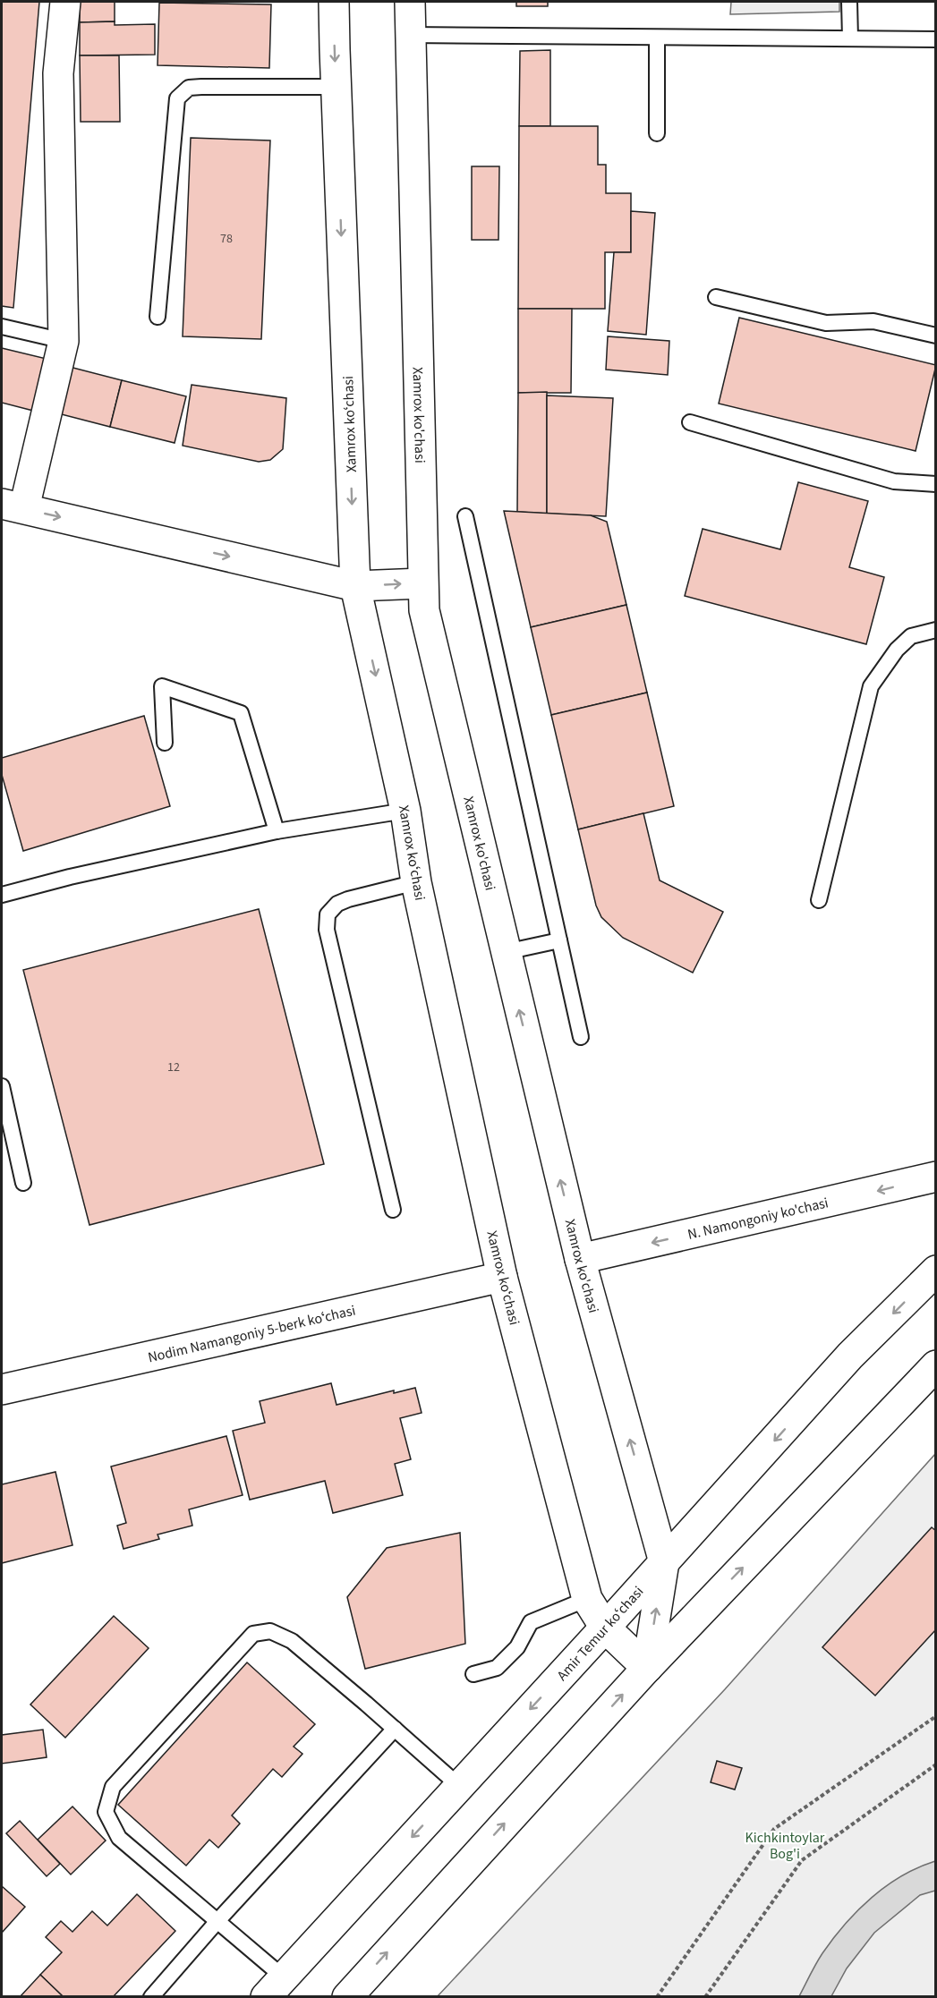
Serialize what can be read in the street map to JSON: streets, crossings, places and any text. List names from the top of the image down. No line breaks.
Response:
{"streets":{"main road":["Xamrox ko'chasi","Xamrox koʻchasi","N. Namongoniy ko'chasi","Nodim Namangoniy 5-berk koʻchasi","Amir Temur koʻchasi"]},"crossings":[["Xamrox ko'chasi","Xamrox koʻchasi"],["Xamrox ko'chasi","N. Namongoniy ko'chasi"],["Xamrox ko'chasi","Amir Temur koʻchasi"],["Xamrox koʻchasi","Nodim Namangoniy 5-berk koʻchasi"],["Xamrox koʻchasi","Amir Temur koʻchasi"]],"one_way":["Xamrox ko'chasi","Xamrox koʻchasi","N. Namongoniy ko'chasi"],"parks":["Kichkintoylar Bog'i"],"house_numbers":["78","12"]}
